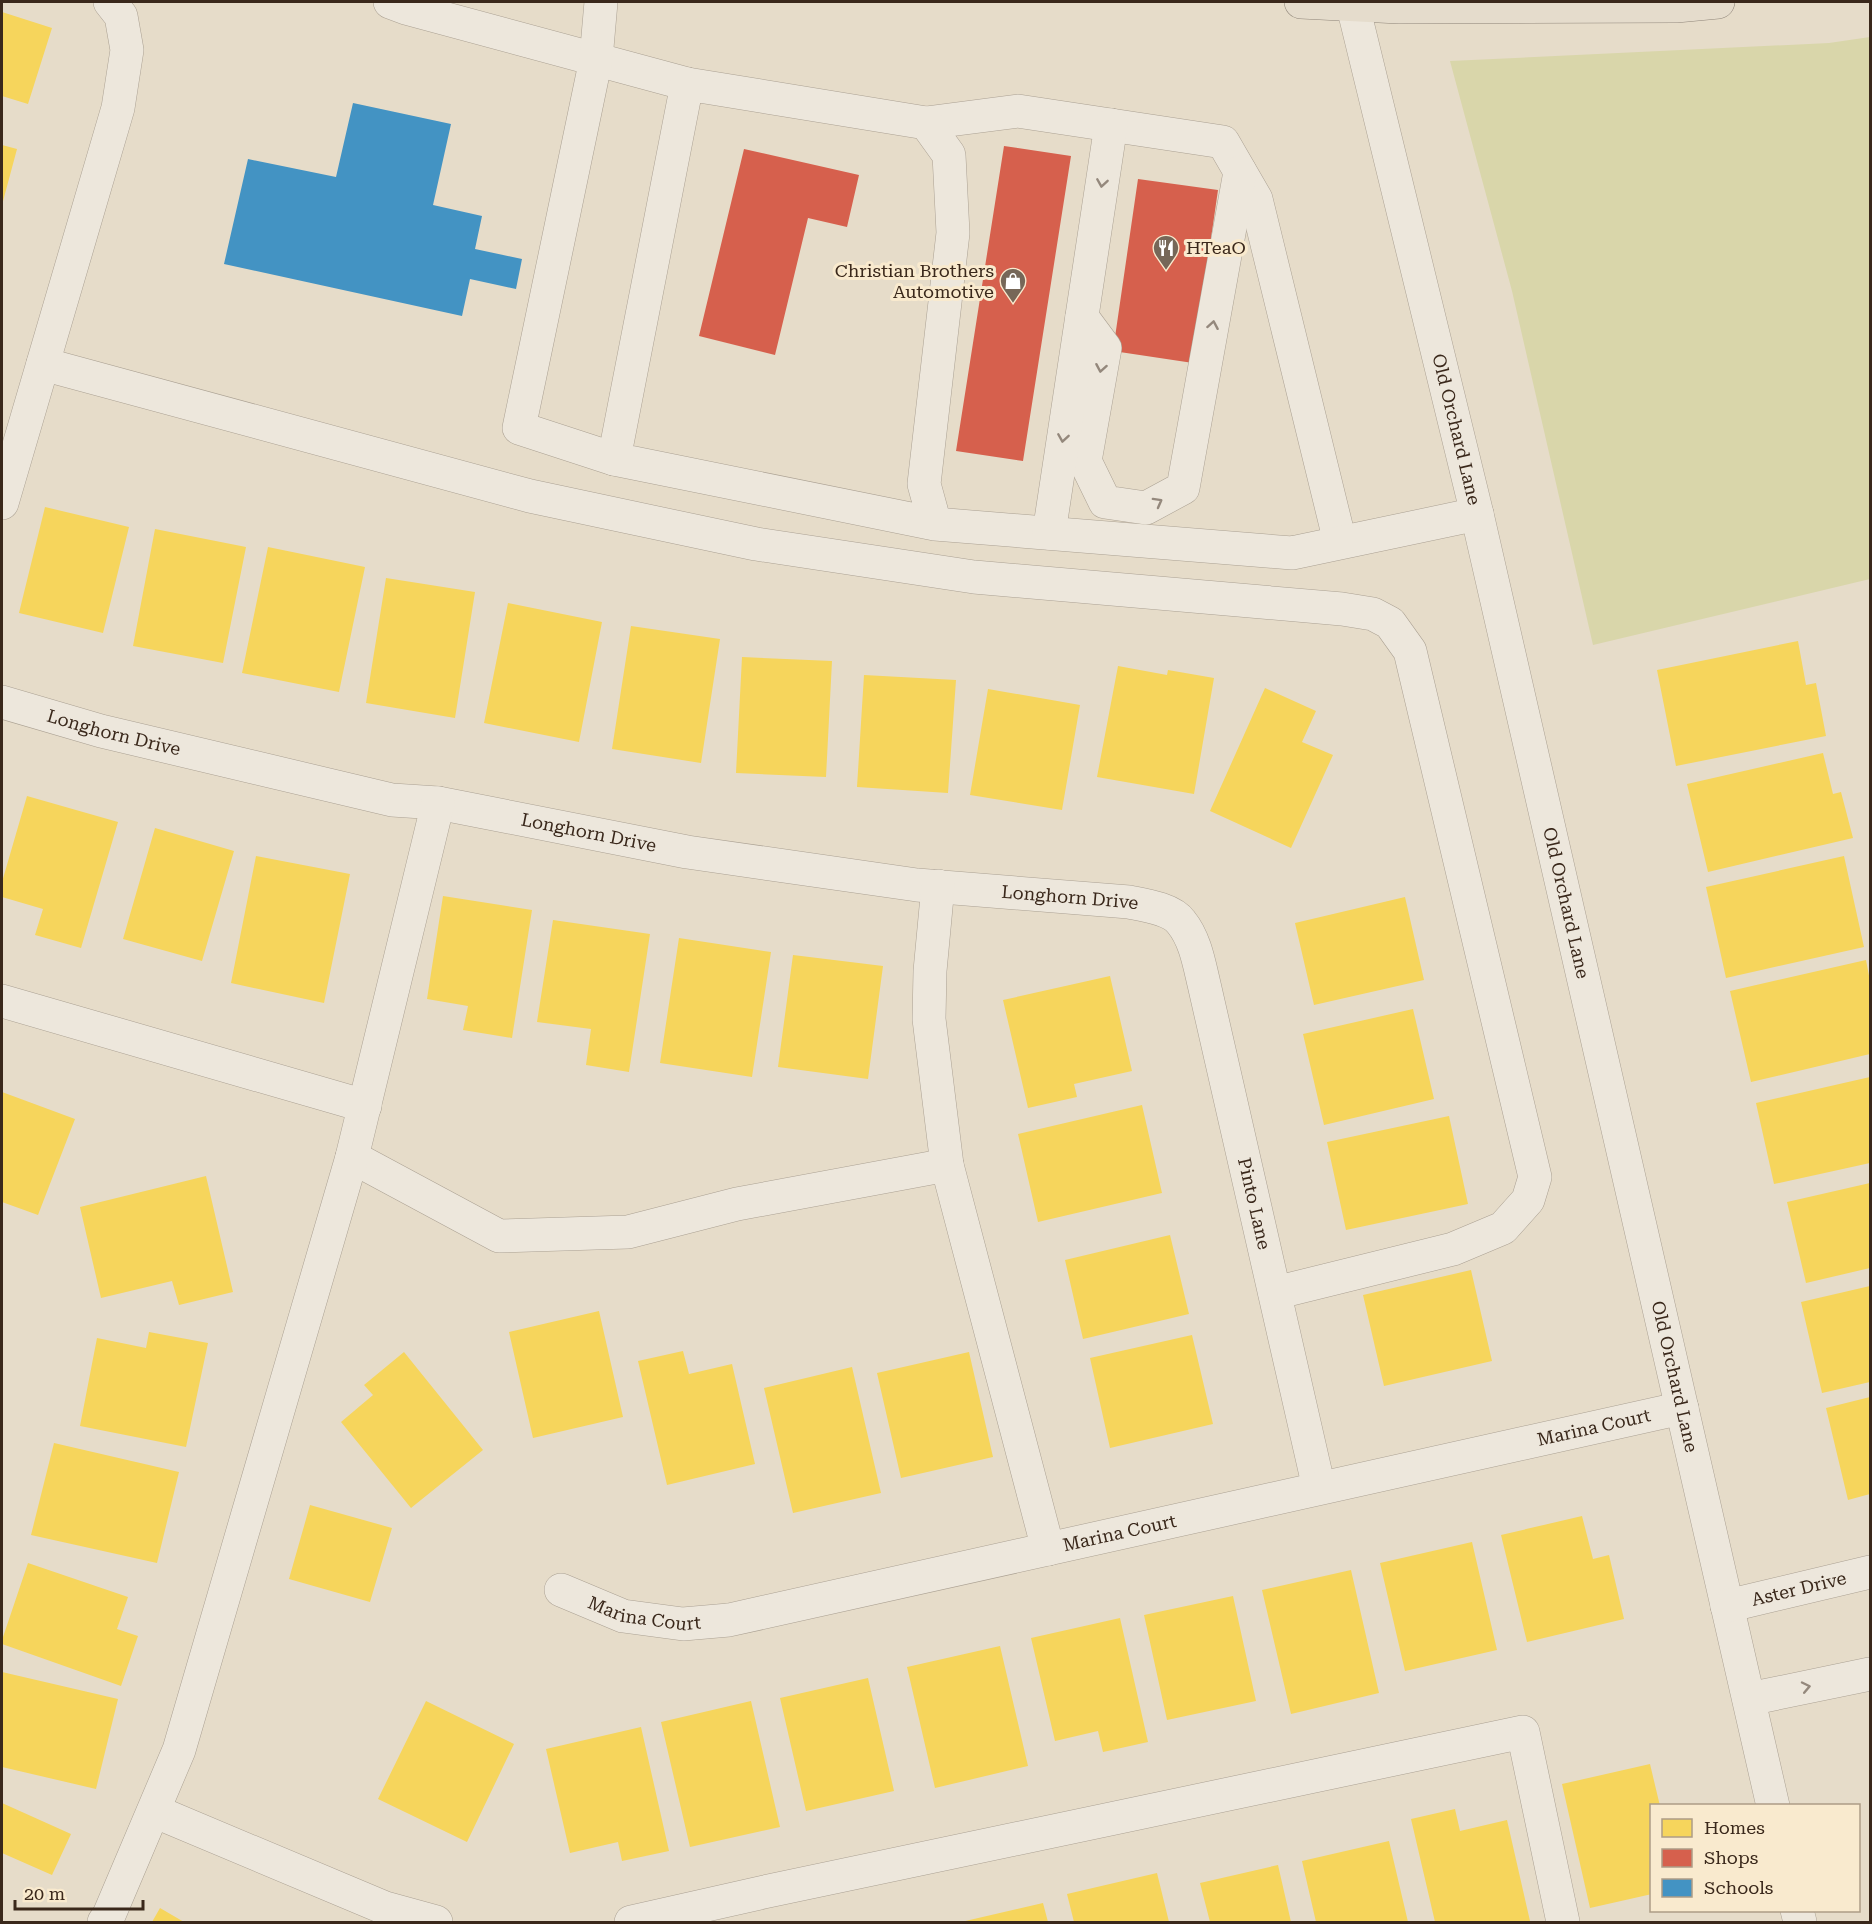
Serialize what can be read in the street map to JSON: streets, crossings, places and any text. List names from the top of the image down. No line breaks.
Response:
{"streets":{"street":["Old Orchard Lane","Longhorn Drive","Pinto Lane","Marina Court","Aster Drive"]},"crossings":[["Old Orchard Lane","Marina Court"],["Old Orchard Lane","Aster Drive"],["Longhorn Drive","Pinto Lane"],["Pinto Lane","Marina Court"]],"places":{"restaurant":["HTeaO"],"shop":["Christian Brothers Automotive"]},"legend":["Homes","Shops","Schools"],"scale_bar":"20 m"}
